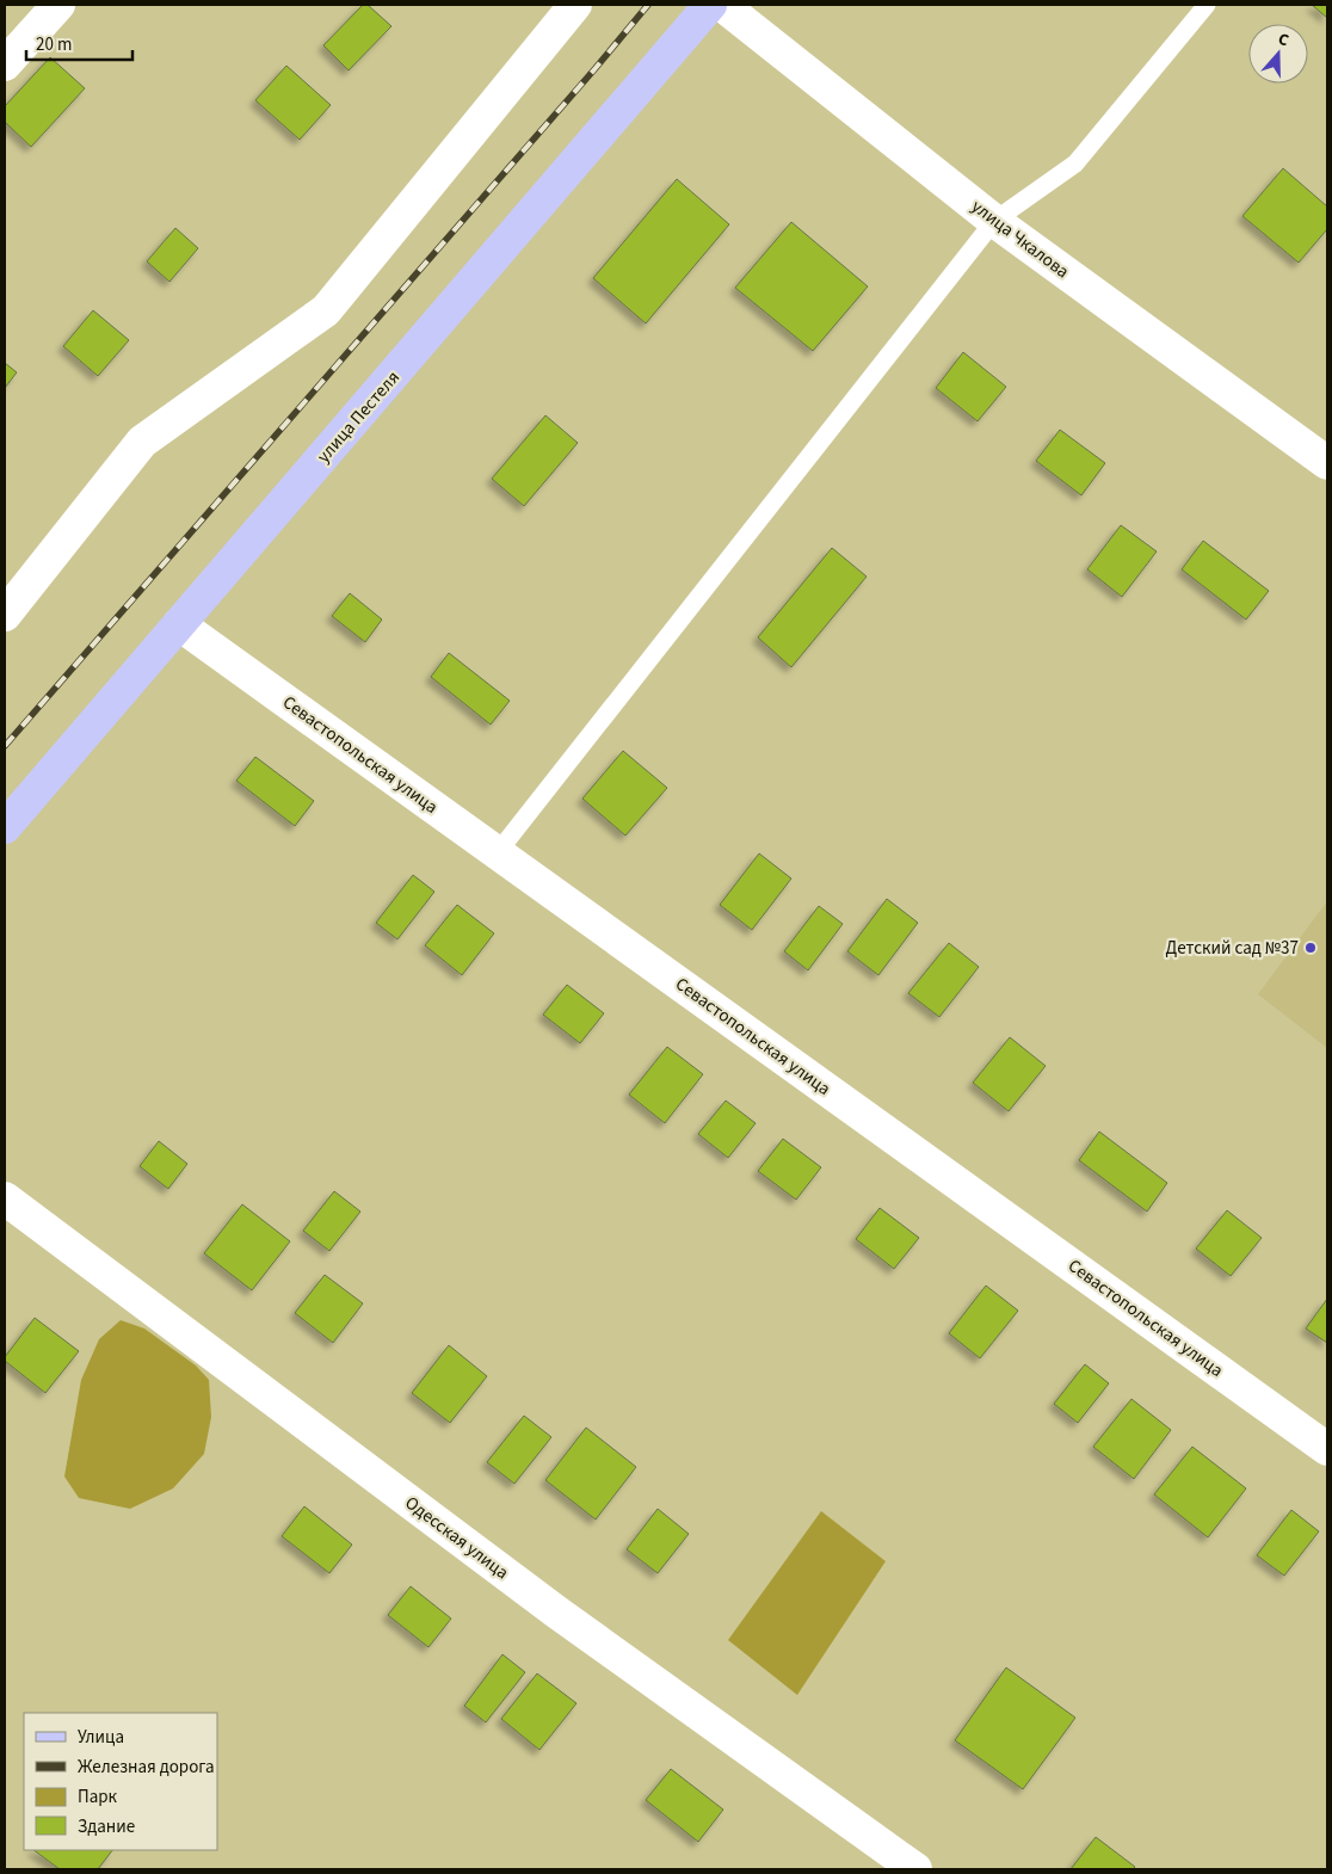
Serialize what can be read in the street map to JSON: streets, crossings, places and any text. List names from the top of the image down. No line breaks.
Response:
{"streets":{"main road":["улица Пестеля"],"street":["улица Чкалова","Севастопольская улица","Одесская улица"]},"crossings":[["улица Пестеля","Севастопольская улица"]],"places":["Детский сад №37"],"legend":["Улица","Железная дорога","Парк","Здание"],"scale_bar":"20 m","north":"top"}
